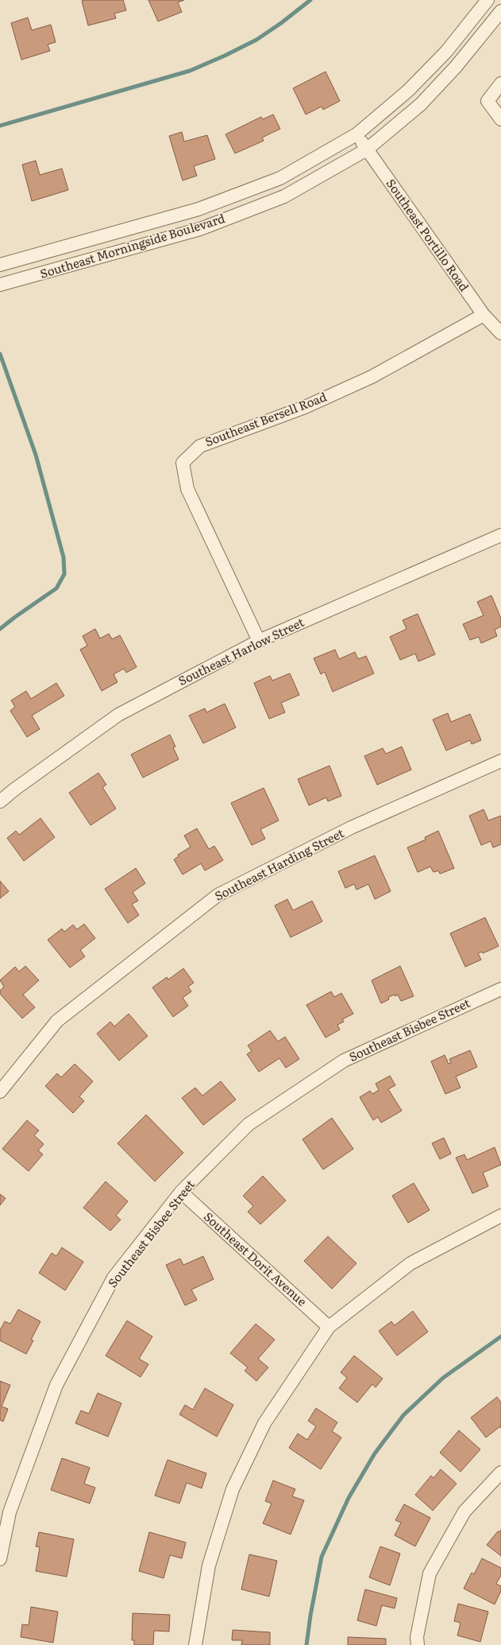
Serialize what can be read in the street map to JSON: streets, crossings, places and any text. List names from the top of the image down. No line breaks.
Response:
{"streets":{"street":["Southeast Portillo Road","Southeast Morningside Boulevard","Southeast Bersell Road","Southeast Harlow Street","Southeast Harding Street","Southeast Bisbee Street","Southeast Dorit Avenue"]},"crossings":[["Southeast Portillo Road","Southeast Morningside Boulevard"],["Southeast Portillo Road","Southeast Bersell Road"],["Southeast Bersell Road","Southeast Harlow Street"],["Southeast Bisbee Street","Southeast Dorit Avenue"]]}
